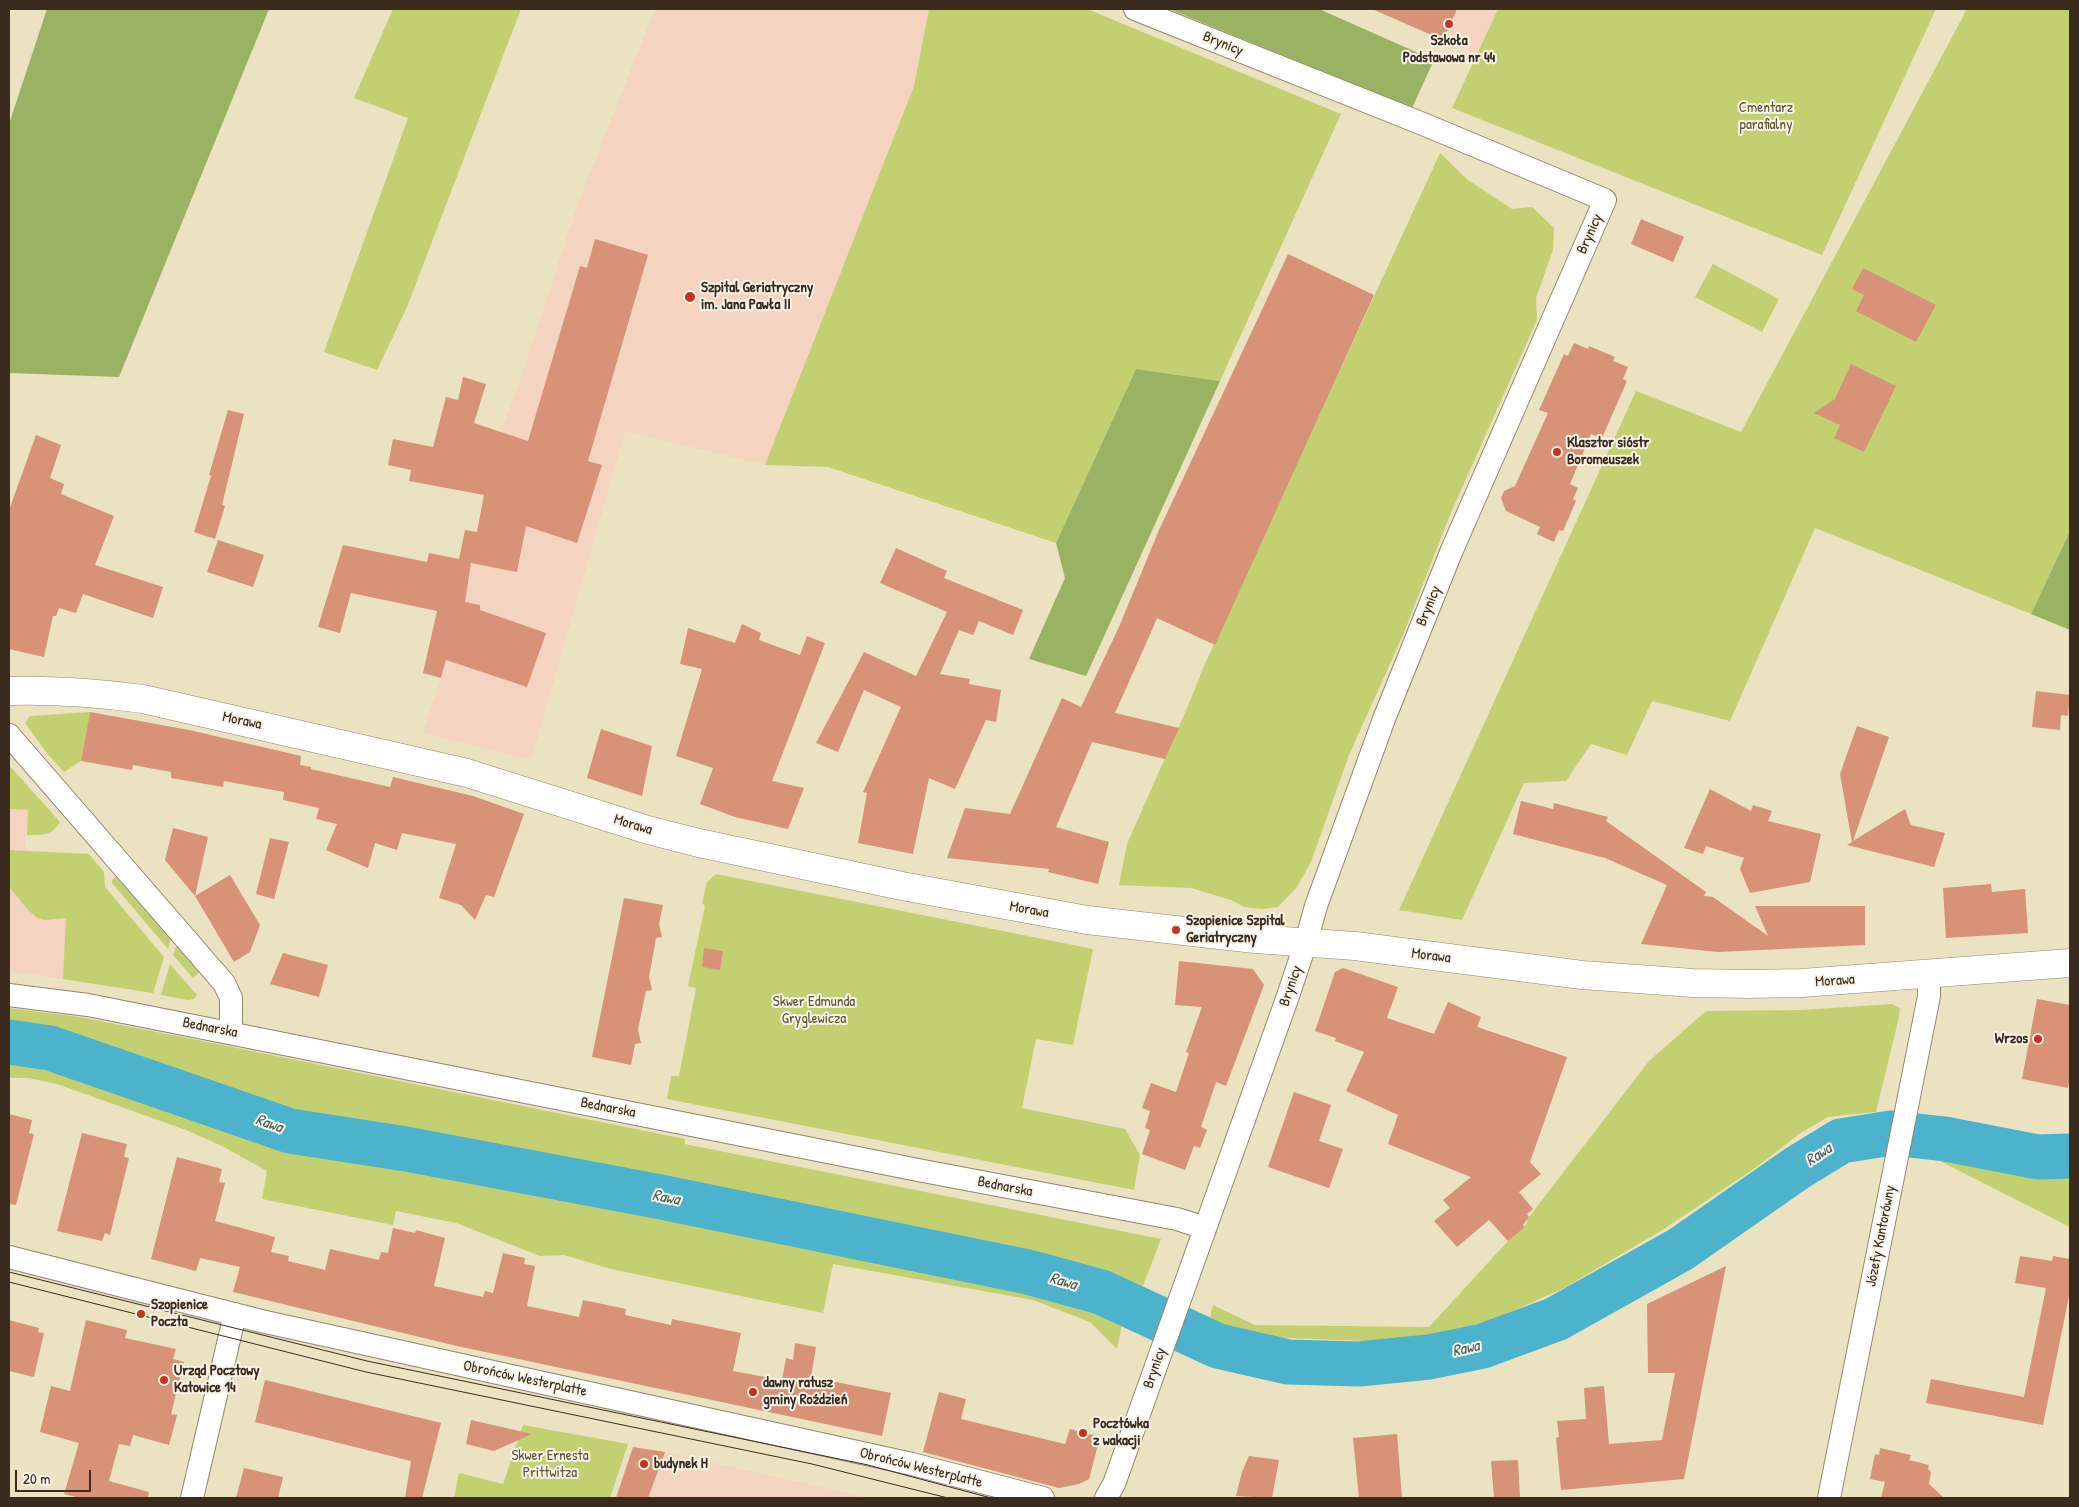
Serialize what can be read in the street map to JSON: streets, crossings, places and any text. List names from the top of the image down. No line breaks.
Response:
{"streets":{"street":["Brynicy","Morawa","Bednarska","Józefy Kantorówny","Obrońców Westerplatte"]},"crossings":[["Brynicy","Morawa"],["Brynicy","Bednarska"],["Morawa","Józefy Kantorówny"]],"water":["Rawa"],"parks":["Cmentarz parafialny","Skwer Edmunda Gryglewicza","Skwer Ernesta Prittwitza"],"places":["Szkoła Podstawowa nr 44","Szpital Geriatryczny im. Jana Pawła II","Klasztor sióstr Boromeuszek","Szopienice Szpital Geriatryczny","Wrzos","Szopienice Poczta","Urząd Pocztowy Katowice 14","dawny ratusz gminy Roździeń","Pocztówka z wakacji","budynek H"],"scale_bar":"20 m"}
